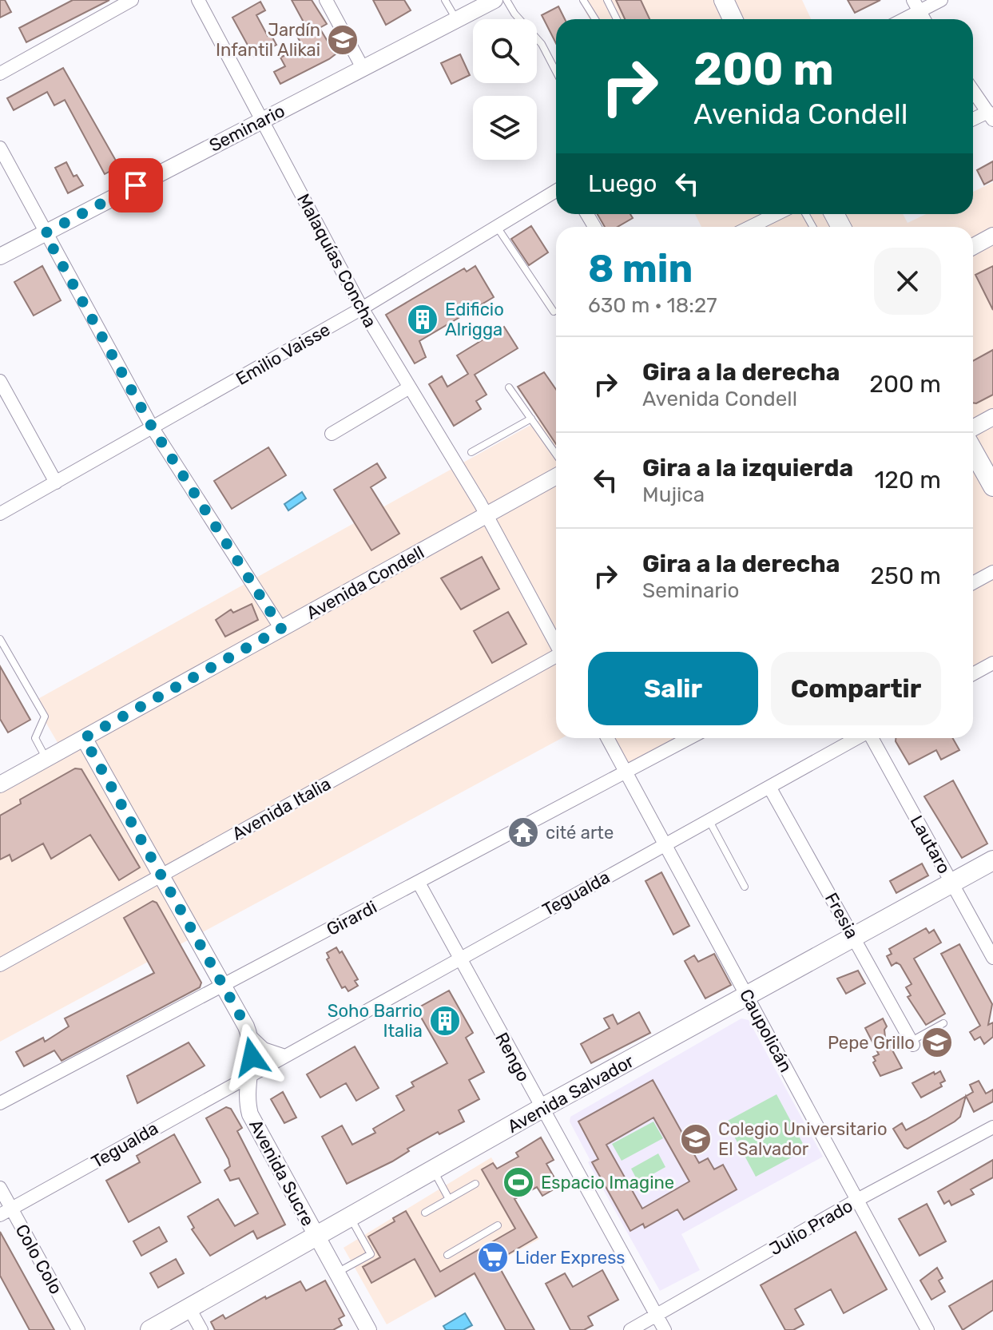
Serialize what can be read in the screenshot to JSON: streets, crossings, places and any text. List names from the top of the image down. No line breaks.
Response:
{"streets":{"main road":["Avenida Salvador"],"street":["Seminario","Malaquías Concha","Emilio Vaisse","Avenida Condell","Avenida Italia","Lautaro","Tegualda","Fresia","Girardi","Caupolicán","Rengo","Avenida Sucre","Julio Prado","Colo Colo"]},"crossings":[["Seminario","Malaquías Concha"],["Malaquías Concha","Emilio Vaisse"],["Malaquías Concha","Avenida Condell"],["Avenida Condell","Avenida Sucre"],["Avenida Italia","Avenida Sucre"],["Lautaro","Avenida Salvador"],["Tegualda","Fresia"],["Tegualda","Caupolicán"],["Tegualda","Rengo"],["Tegualda","Avenida Sucre"],["Tegualda","Colo Colo"],["Fresia","Avenida Salvador"],["Girardi","Caupolicán"],["Girardi","Rengo"],["Girardi","Avenida Sucre"],["Caupolicán","Avenida Salvador"],["Caupolicán","Julio Prado"],["Rengo","Avenida Salvador"],["Rengo","Julio Prado"],["Avenida Salvador","Avenida Sucre"]],"places":{"school or university":["Jardín Infantil Alikai","Pepe Grillo","Colegio Universitario El Salvador"],"building":["Edificio Alrigga","Soho Barrio Italia"],"temple":["cité arte"],"sports":["Espacio Imagine"],"supermarket":["Lider Express"]},"page":{"turn":["200 m","Avenida Condell"],"then":"Luego","heading":["8 min","630 m · 18:27"],"list":[{"name":"Gira a la derecha","note":"Avenida Condell","value":"200 m"},{"name":"Gira a la izquierda","note":"Mujica","value":"120 m"},{"name":"Gira a la derecha","note":"Seminario","value":"250 m"}],"buttons":["Salir","Compartir"]}}
